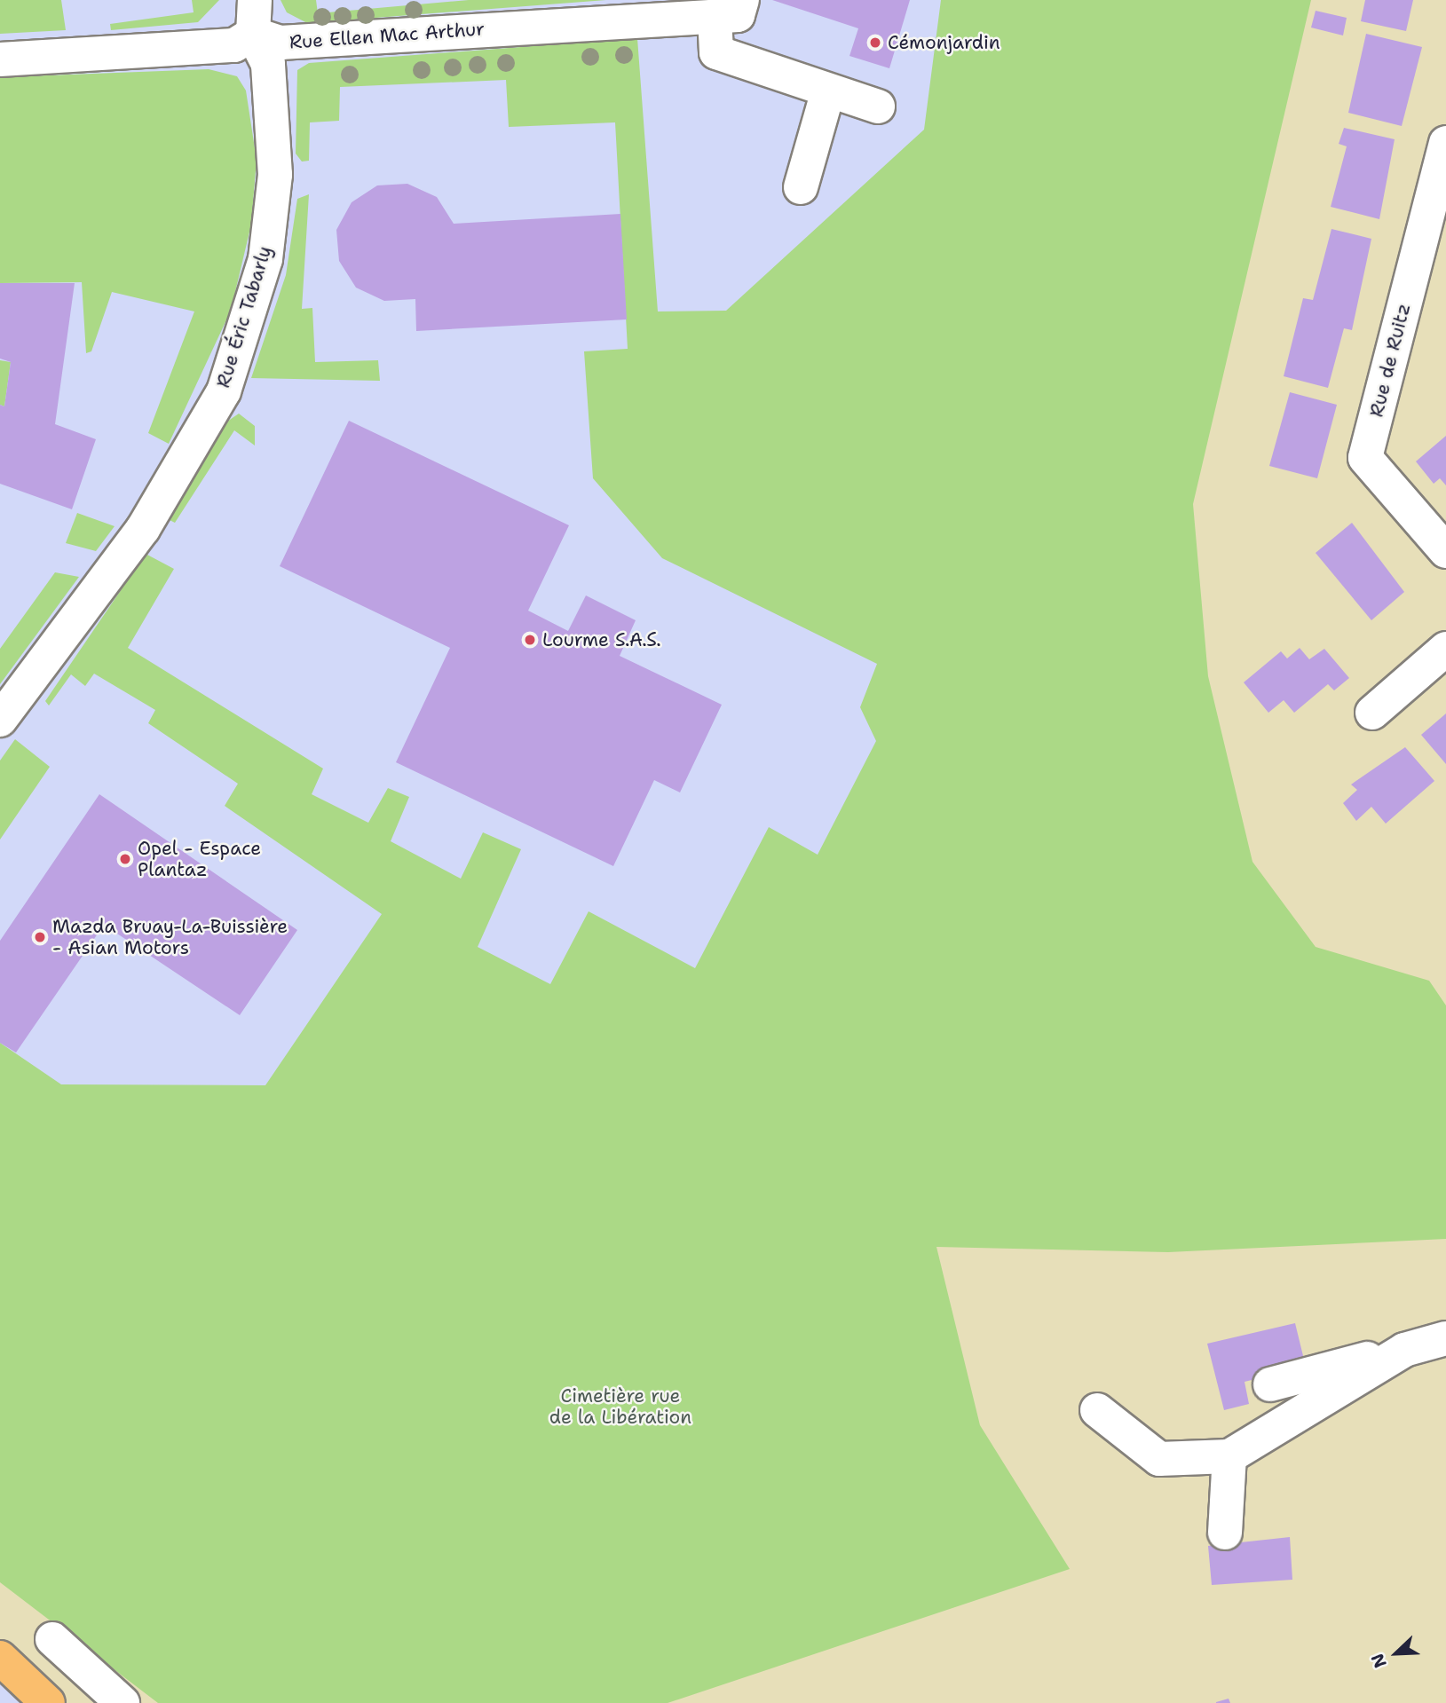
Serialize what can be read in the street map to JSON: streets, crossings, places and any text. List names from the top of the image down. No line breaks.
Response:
{"streets":{"street":["Rue Ellen Mac Arthur","Rue Éric Tabarly","Rue de Ruitz"]},"crossings":[["Rue Ellen Mac Arthur","Rue Éric Tabarly"]],"parks":["Cimetière rue de la Libération"],"places":["Cémonjardin","Lourme S.A.S.","Opel - Espace Plantaz","Mazda Bruay-La-Buissière - Asian Motors"],"north":"bottom left"}
